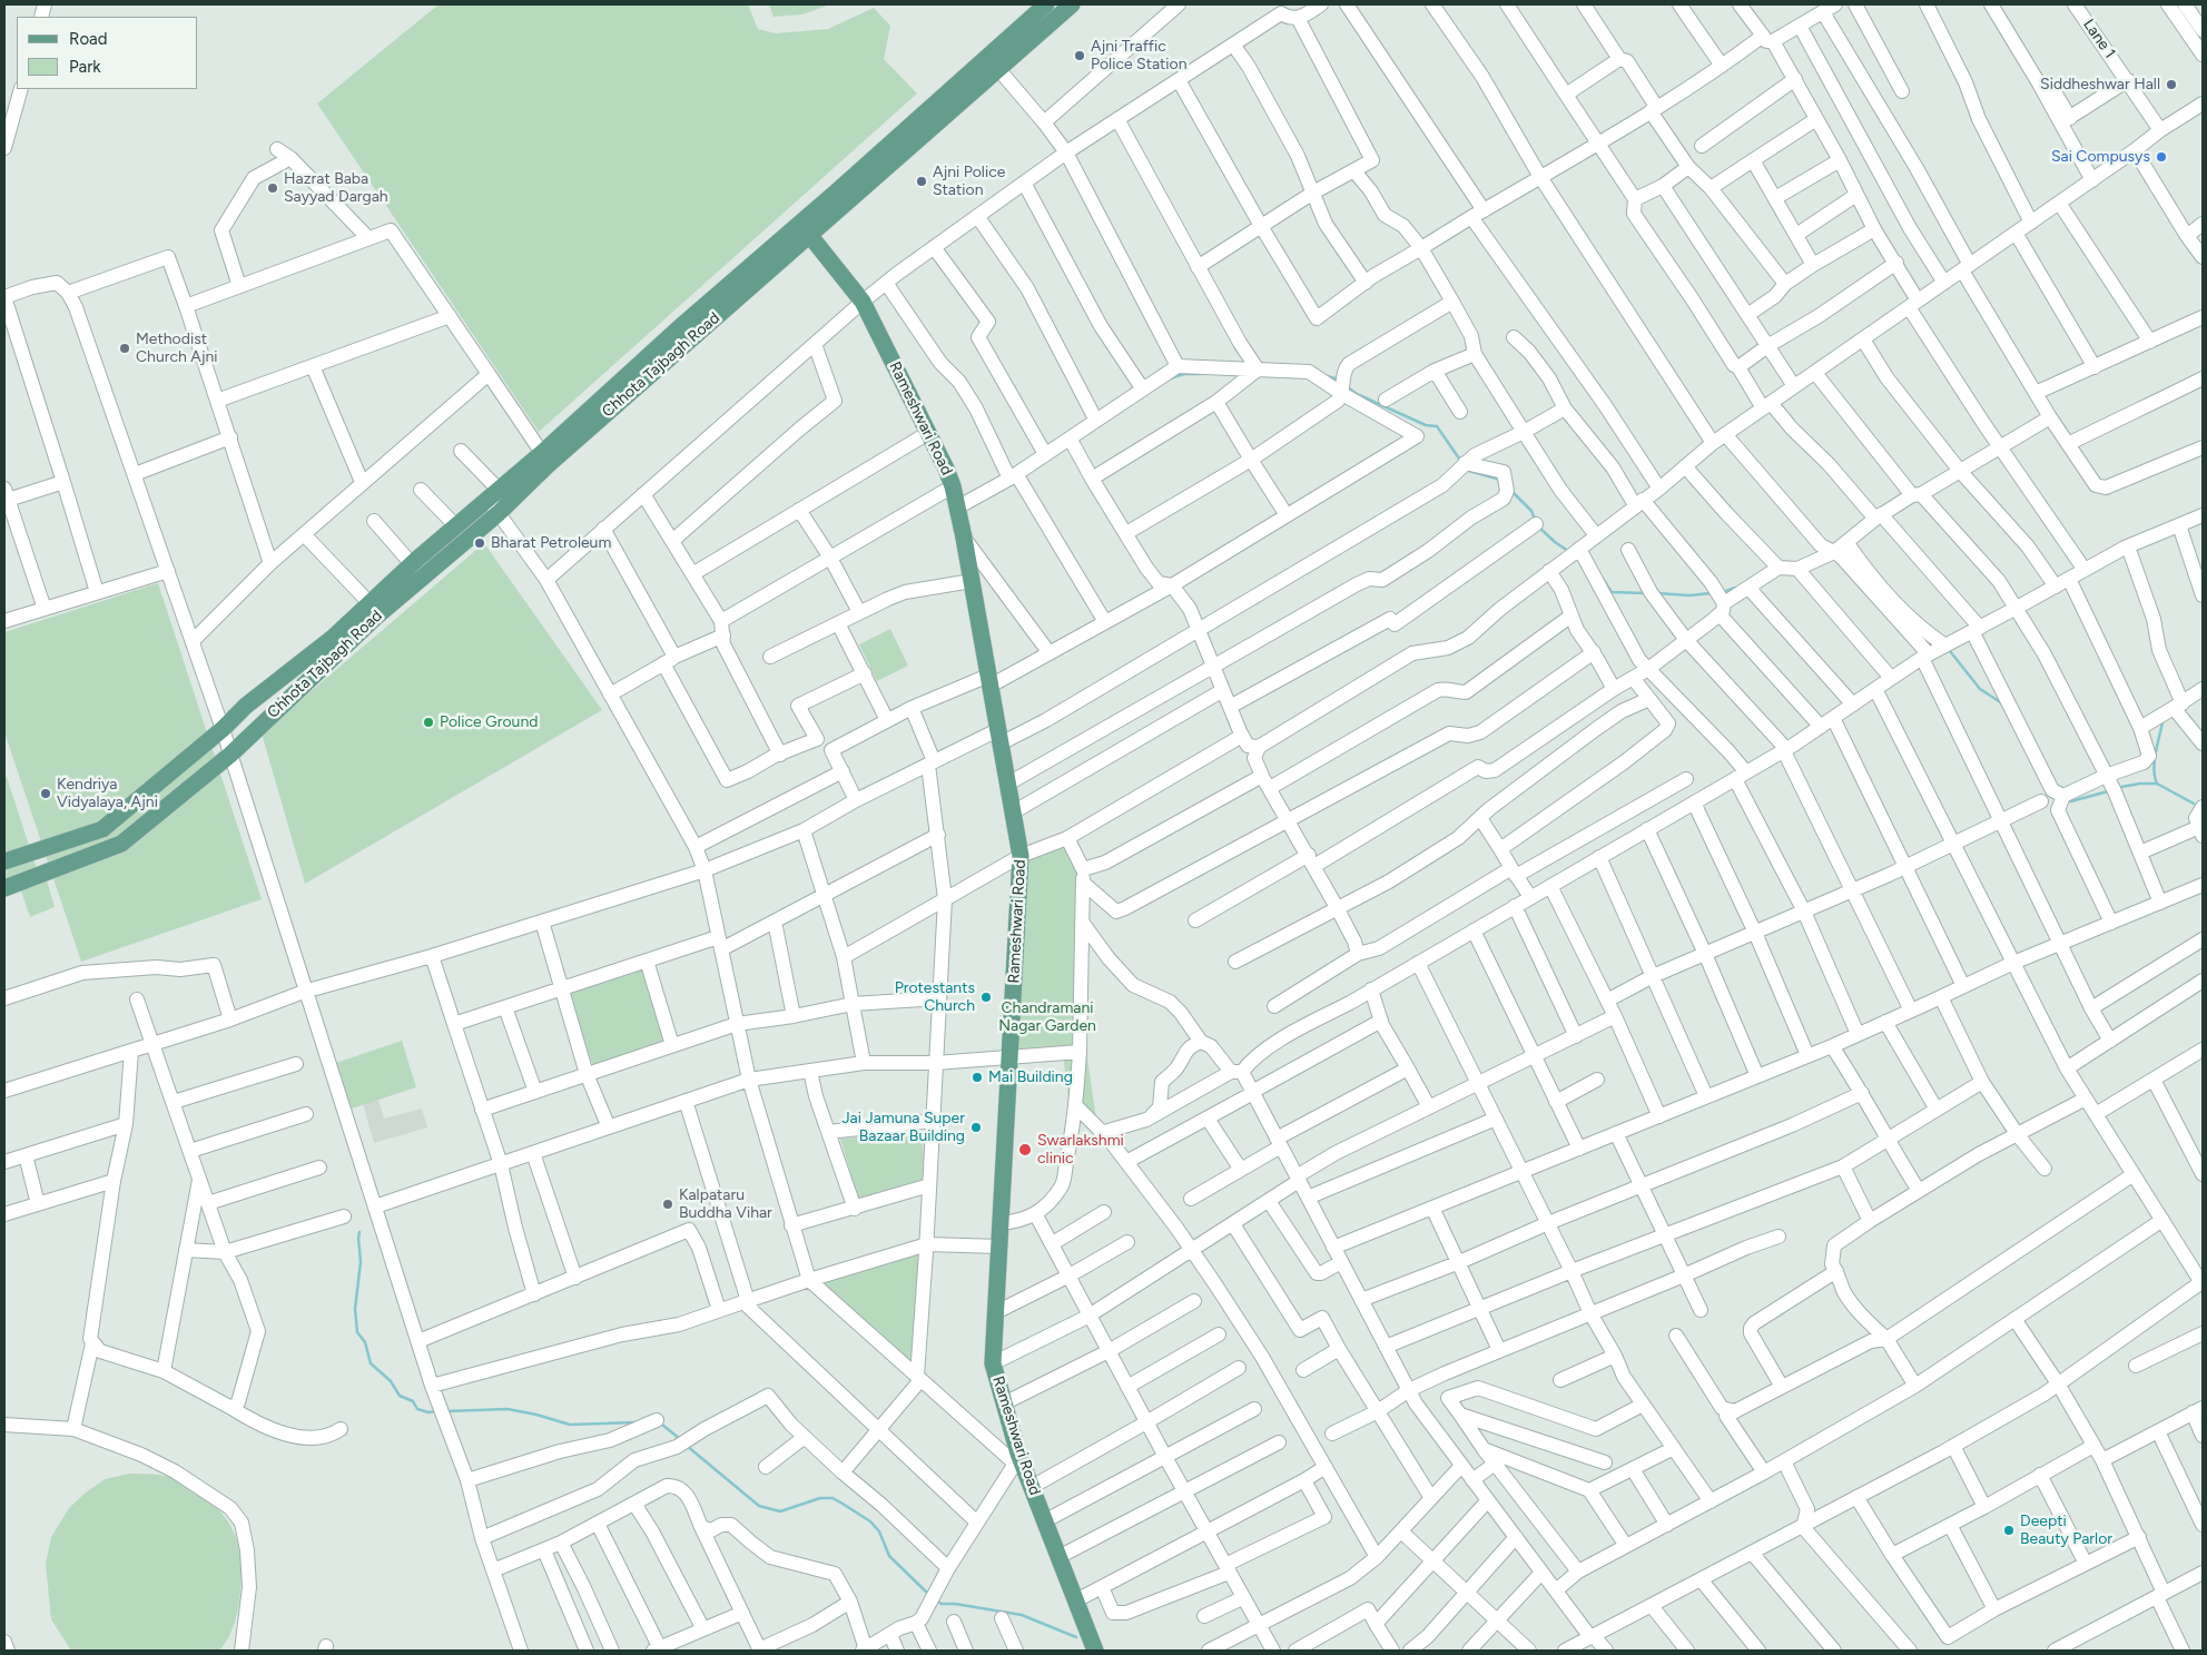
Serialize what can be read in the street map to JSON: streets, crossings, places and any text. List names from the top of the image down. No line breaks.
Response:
{"streets":{"main road":["Chhota Tajbagh Road","Rameshwari Road"],"street":["Lane 1"]},"crossings":[["Chhota Tajbagh Road","Rameshwari Road"]],"parks":["Chandramani Nagar Garden"],"places":["Ajni Traffic Police Station","Siddheshwar Hall","Sai Compusys","Ajni Police Station","Hazrat Baba Sayyad Dargah","Methodist Church Ajni","Bharat Petroleum","Police Ground","Kendriya Vidyalaya, Ajni","Protestants Church","Mai Building","Jai Jamuna Super Bazaar Building","Swarlakshmi clinic","Kalpataru Buddha Vihar","Deepti Beauty Parlor"],"legend":["Road","Park"]}
